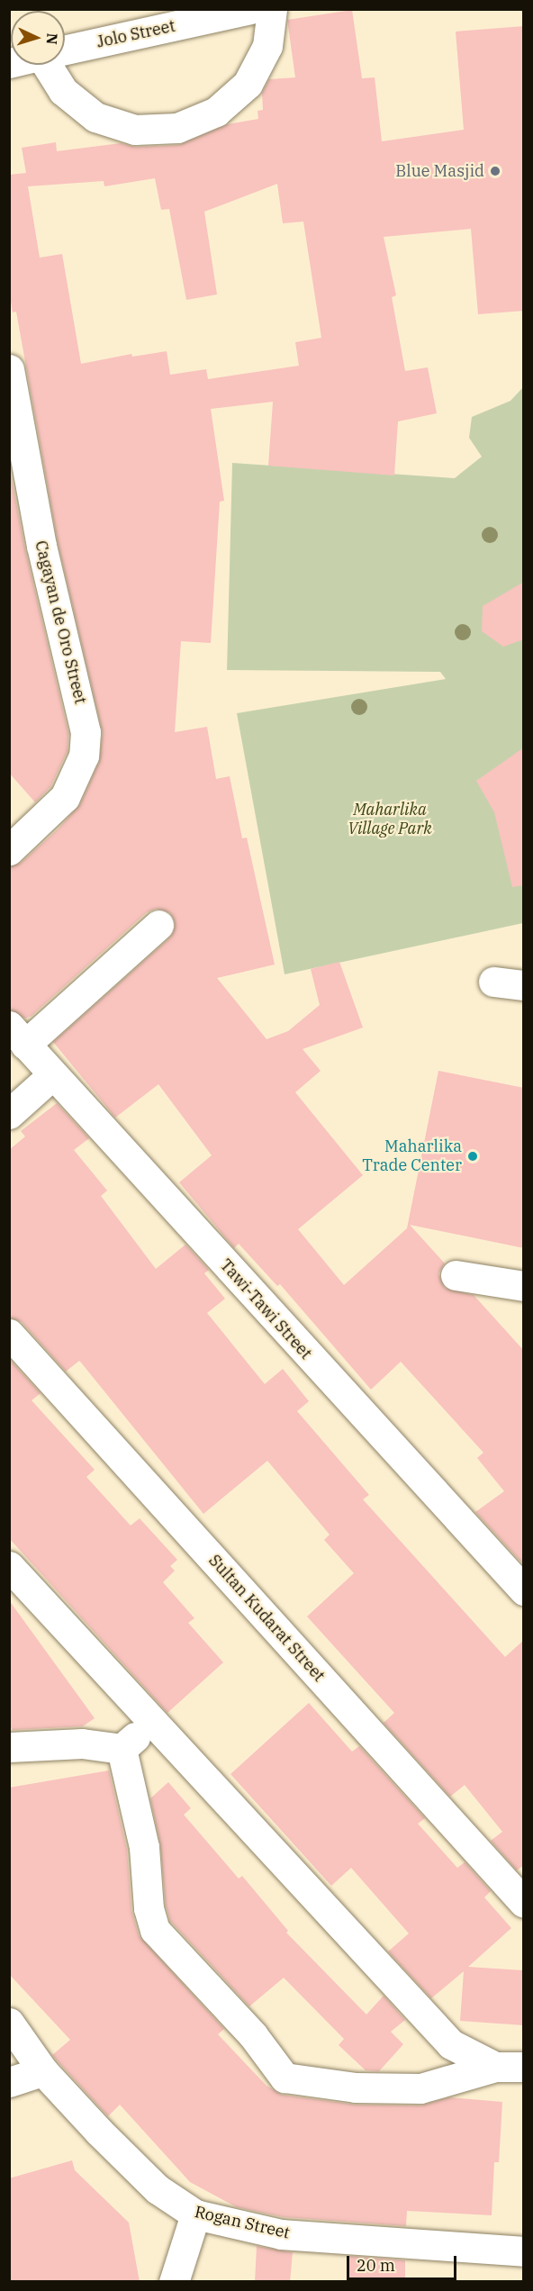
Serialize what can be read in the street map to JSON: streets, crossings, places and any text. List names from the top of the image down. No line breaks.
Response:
{"streets":{"street":["Jolo Street","Cagayan de Oro Street","Tawi-Tawi Street","Sultan Kudarat Street","Rogan Street"]},"parks":["Maharlika Village Park"],"places":["Blue Masjid","Maharlika Trade Center"],"scale_bar":"20 m","north":"right"}
